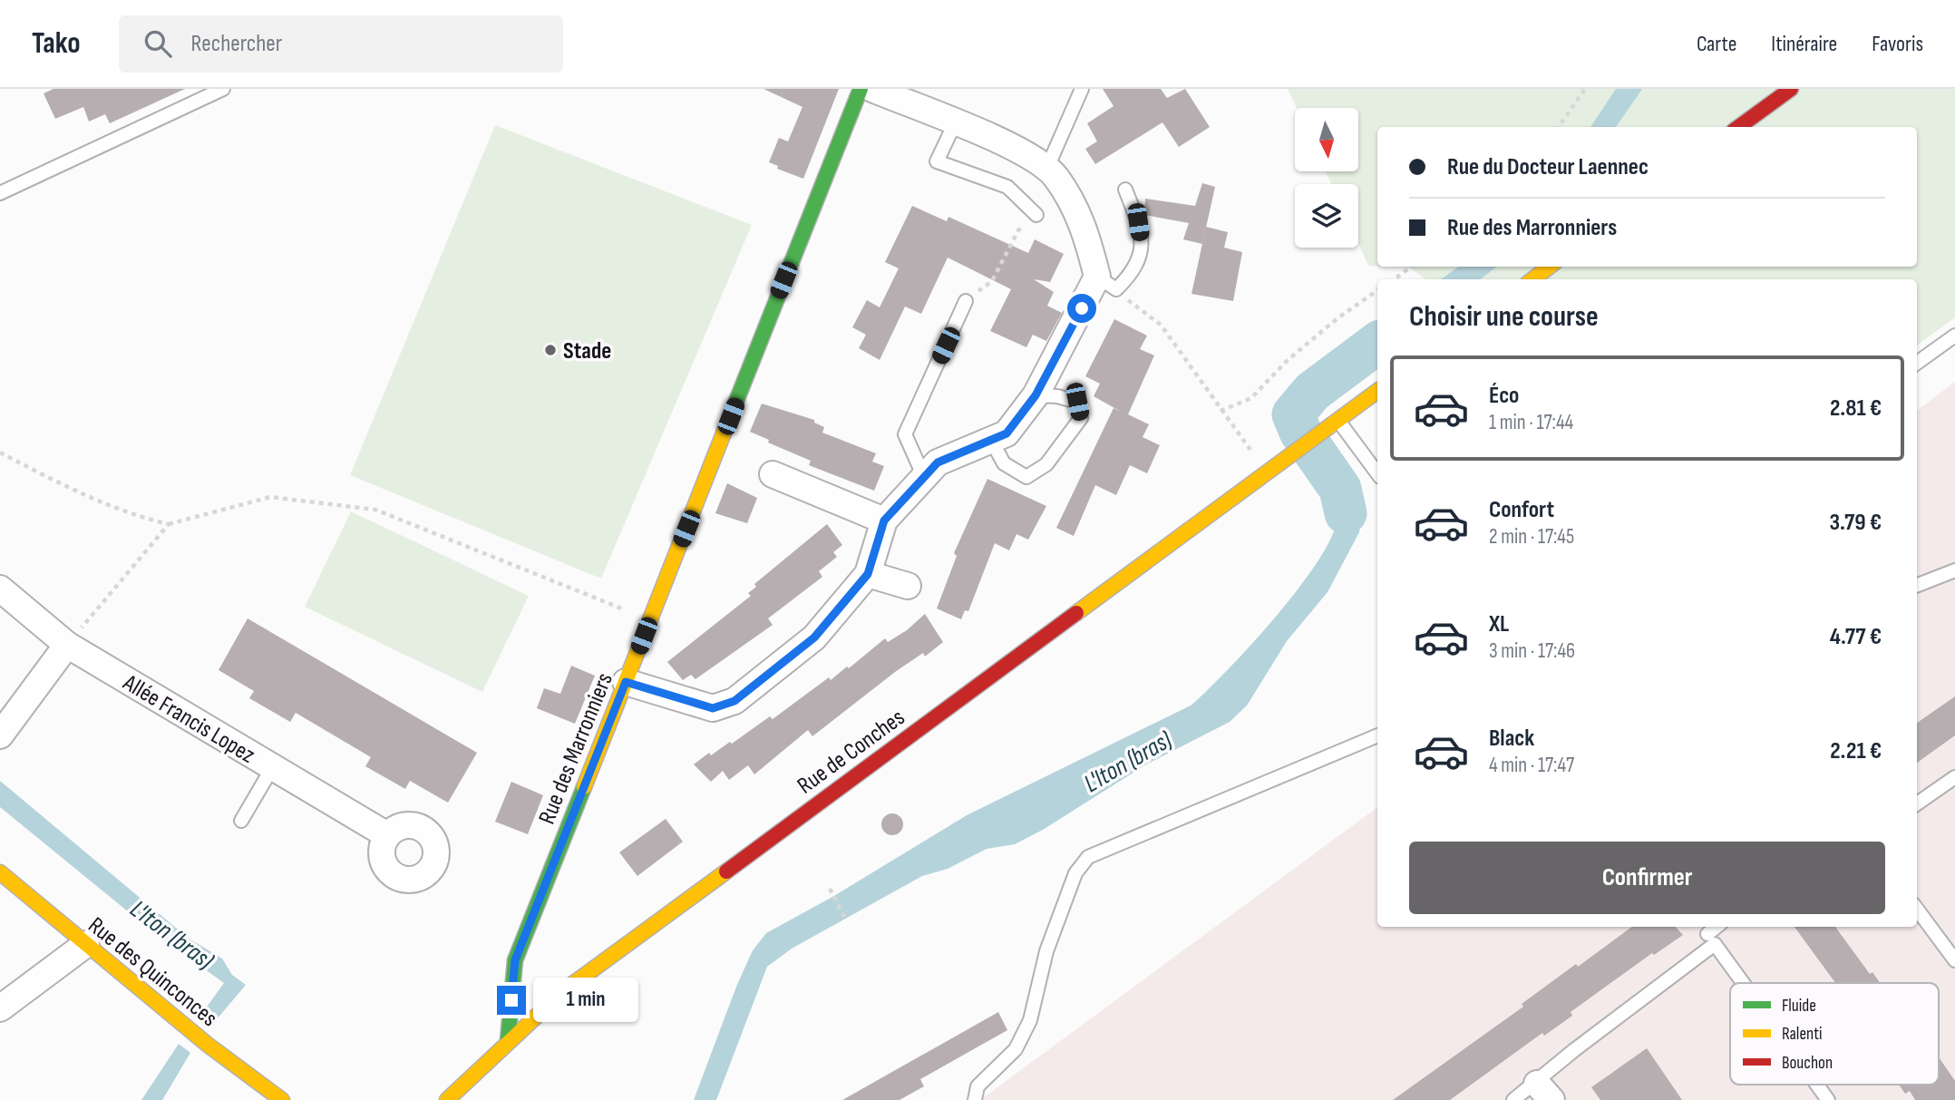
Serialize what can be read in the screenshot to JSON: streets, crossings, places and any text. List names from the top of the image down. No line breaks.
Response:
{"streets":{"street":["Allée Francis Lopez","Rue des Marronniers","Rue de Conches","Rue des Quinconces"]},"crossings":[["Rue des Marronniers","Rue de Conches"]],"water":["L'Iton (bras)"],"places":["Stade"],"legend":["Fluide","Ralenti","Bouchon"],"north":"bottom","page":{"header":"Tako","search":"Rechercher","nav":["Carte","Itinéraire","Favoris"],"banner":["Rue du Docteur Laennec","Rue des Marronniers"],"heading":"Choisir une course","list":[{"name":"Éco","note":"1 min · 17:44","value":"2.81 €"},{"name":"Confort","note":"2 min · 17:45","value":"3.79 €"},{"name":"XL","note":"3 min · 17:46","value":"4.77 €"},{"name":"Black","note":"4 min · 17:47","value":"2.21 €"}],"buttons":"Confirmer","bubble":"1 min"}}
